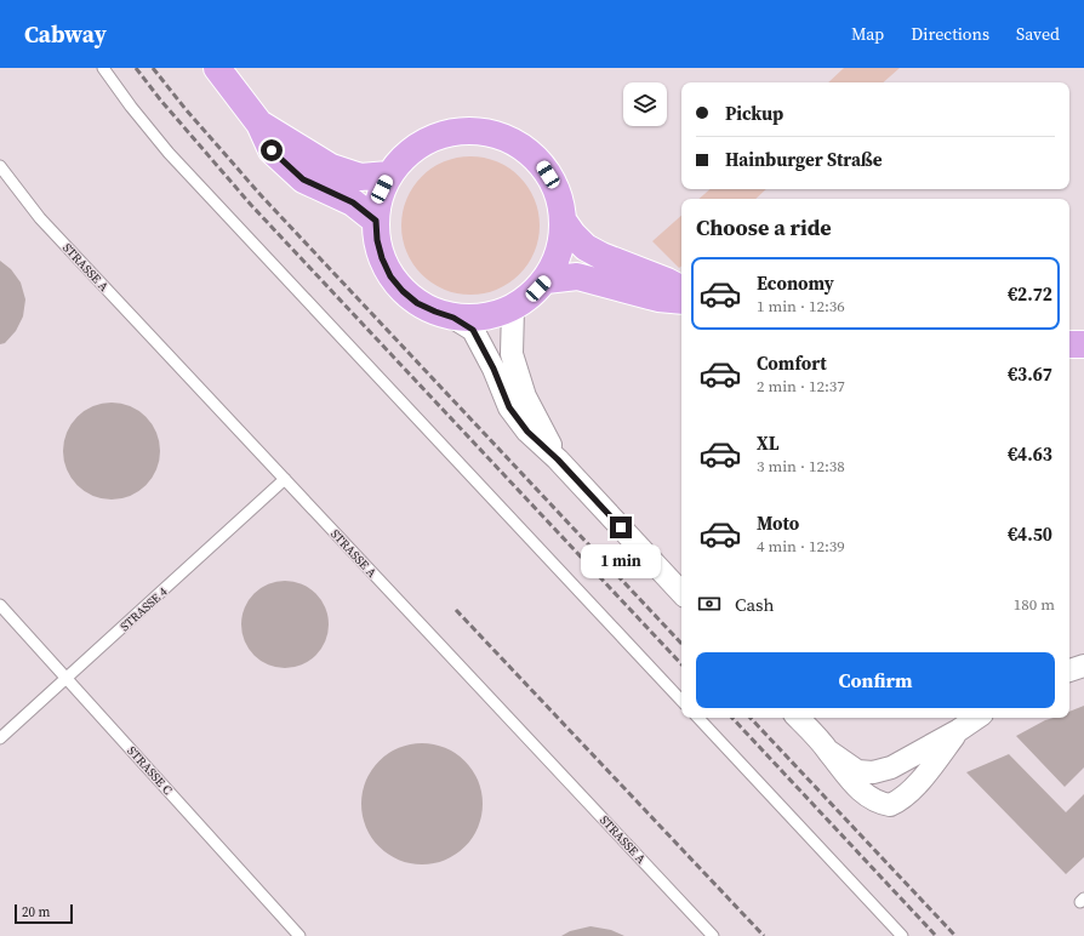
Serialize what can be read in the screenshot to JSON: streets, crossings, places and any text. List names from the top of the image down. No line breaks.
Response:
{"streets":{"lane":["STRASSE A","STRASSE 4","STRASSE C"]},"crossings":[["STRASSE A","STRASSE 4"],["STRASSE 4","STRASSE C"]],"scale_bar":"20 m","page":{"header":"Cabway","nav":["Map","Directions","Saved"],"banner":["Pickup","Hainburger Straße"],"heading":"Choose a ride","list":[{"name":"Economy","note":"1 min · 12:36","value":"€2.72"},{"name":"Comfort","note":"2 min · 12:37","value":"€3.67"},{"name":"XL","note":"3 min · 12:38","value":"€4.63"},{"name":"Moto","note":"4 min · 12:39","value":"€4.50"}],"bubble":"1 min","pay":["Cash","180 m"],"buttons":"Confirm","scale":"20 m"}}
